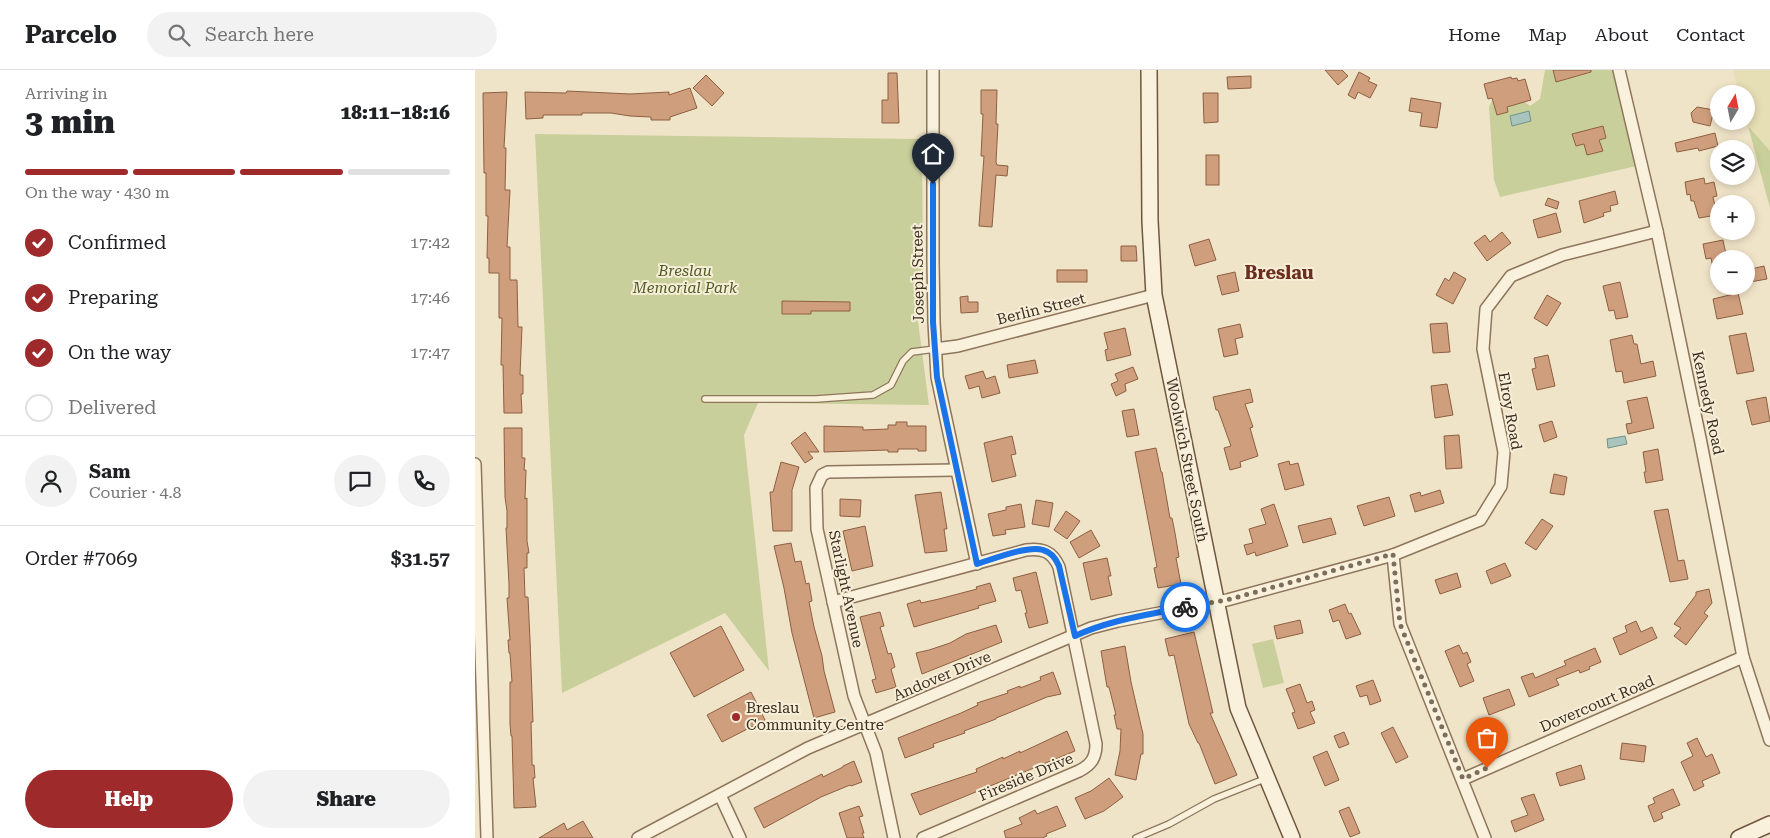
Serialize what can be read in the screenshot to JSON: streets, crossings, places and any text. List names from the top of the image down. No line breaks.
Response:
{"streets":{"street":["Joseph Street","Berlin Street","Kennedy Road","Elroy Road","Woolwich Street South","Starlight Avenue","Andover Drive","Dovercourt Road","Fireside Drive"]},"crossings":[["Joseph Street","Berlin Street"],["Joseph Street","Starlight Avenue"],["Joseph Street","Fireside Drive"],["Berlin Street","Woolwich Street South"],["Kennedy Road","Elroy Road"],["Kennedy Road","Dovercourt Road"],["Elroy Road","Woolwich Street South"],["Elroy Road","Andover Drive"],["Woolwich Street South","Andover Drive"],["Starlight Avenue","Andover Drive"],["Starlight Avenue","Fireside Drive"],["Andover Drive","Fireside Drive"]],"districts":["Breslau"],"parks":["Breslau Memorial Park"],"places":["Breslau Community Centre"],"north":"top","page":{"header":"Parcelo","search":"Search here","nav":["Home","Map","About","Contact"],"heading":["3 min","Arriving in","18:11–18:16"],"panel":["Sam","Courier · 4.8","Order #7069","$31.57"],"map_buttons":["+","−"],"bar":"On the way · 430 m","list":[["Confirmed","17:42"],["Preparing","17:46"],["On the way","17:47"],"Delivered"],"buttons":["Help","Share"]}}
